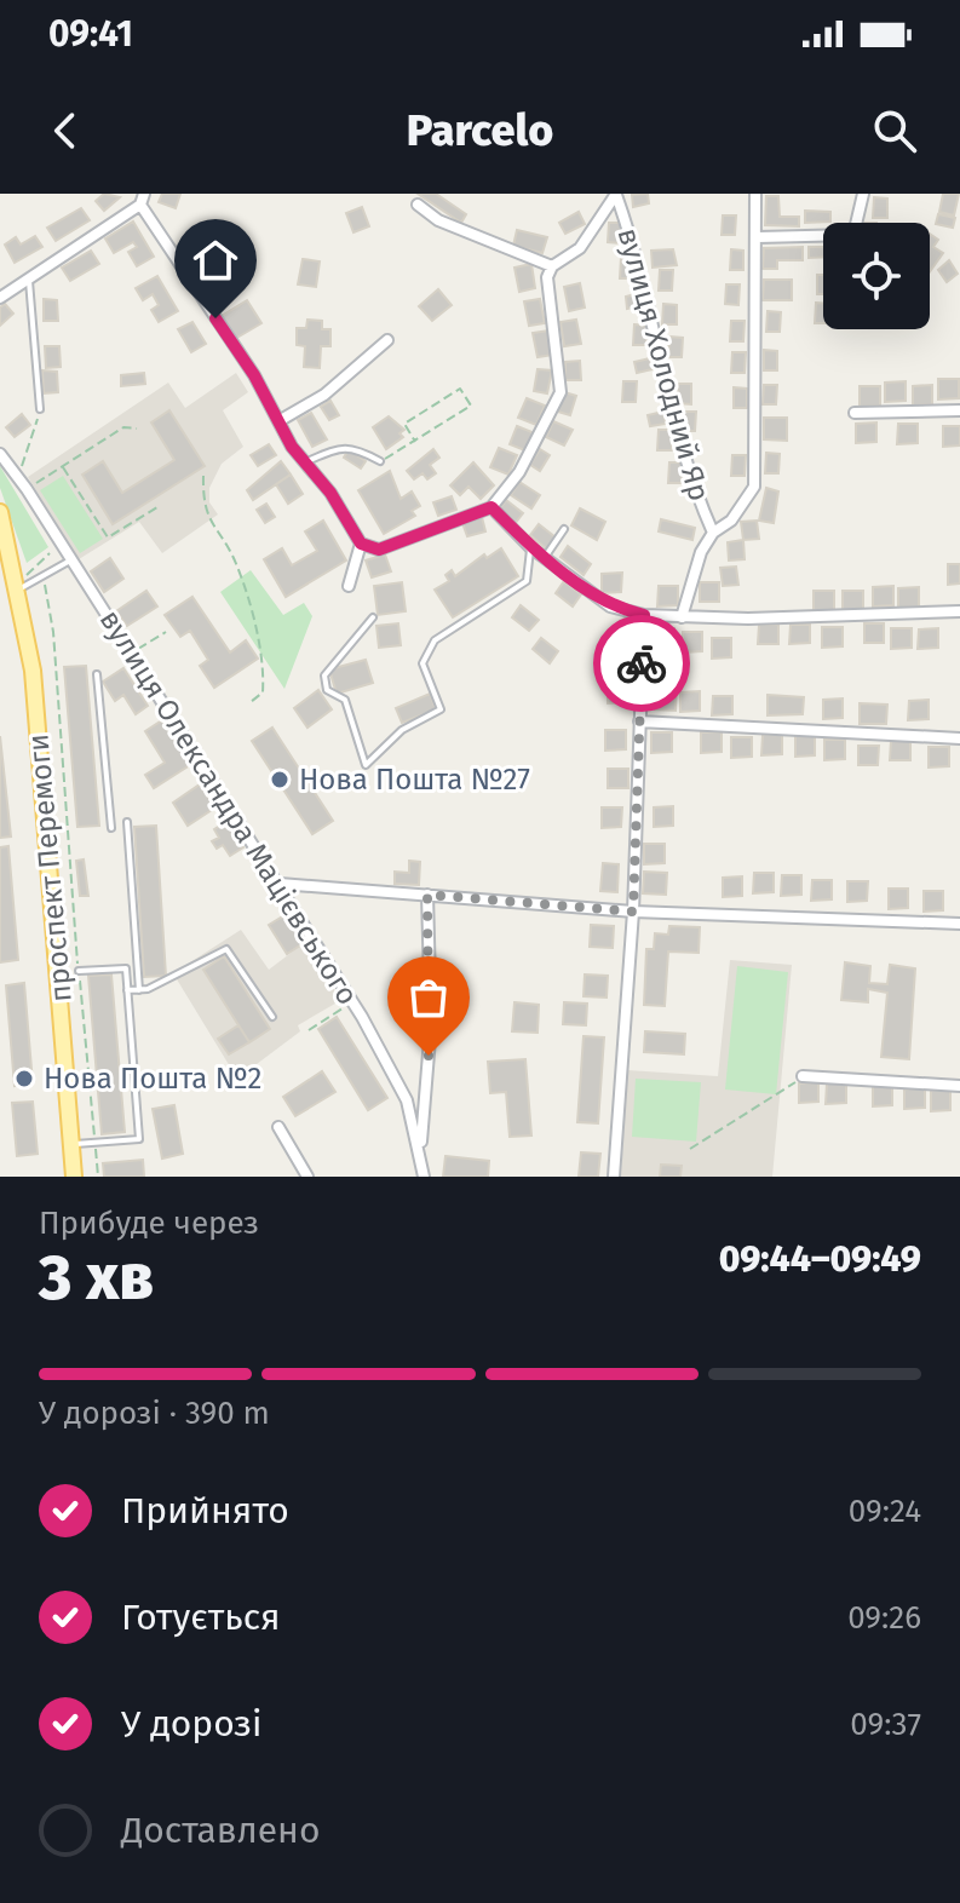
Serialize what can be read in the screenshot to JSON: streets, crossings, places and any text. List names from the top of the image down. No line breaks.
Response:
{"streets":{"main road":["проспект Перемоги"],"street":["вулиця Холодний Яр","вулиця Олександра Мацієвського"]},"places":["Нова Пошта №27","Нова Пошта №2"],"page":{"status":"09:41","header":"Parcelo","heading":["3 хв","Прибуде через","09:44–09:49"],"bar":"У дорозі · 390 m","list":[["Прийнято","09:24"],["Готується","09:26"],["У дорозі","09:37"],"Доставлено"]}}
